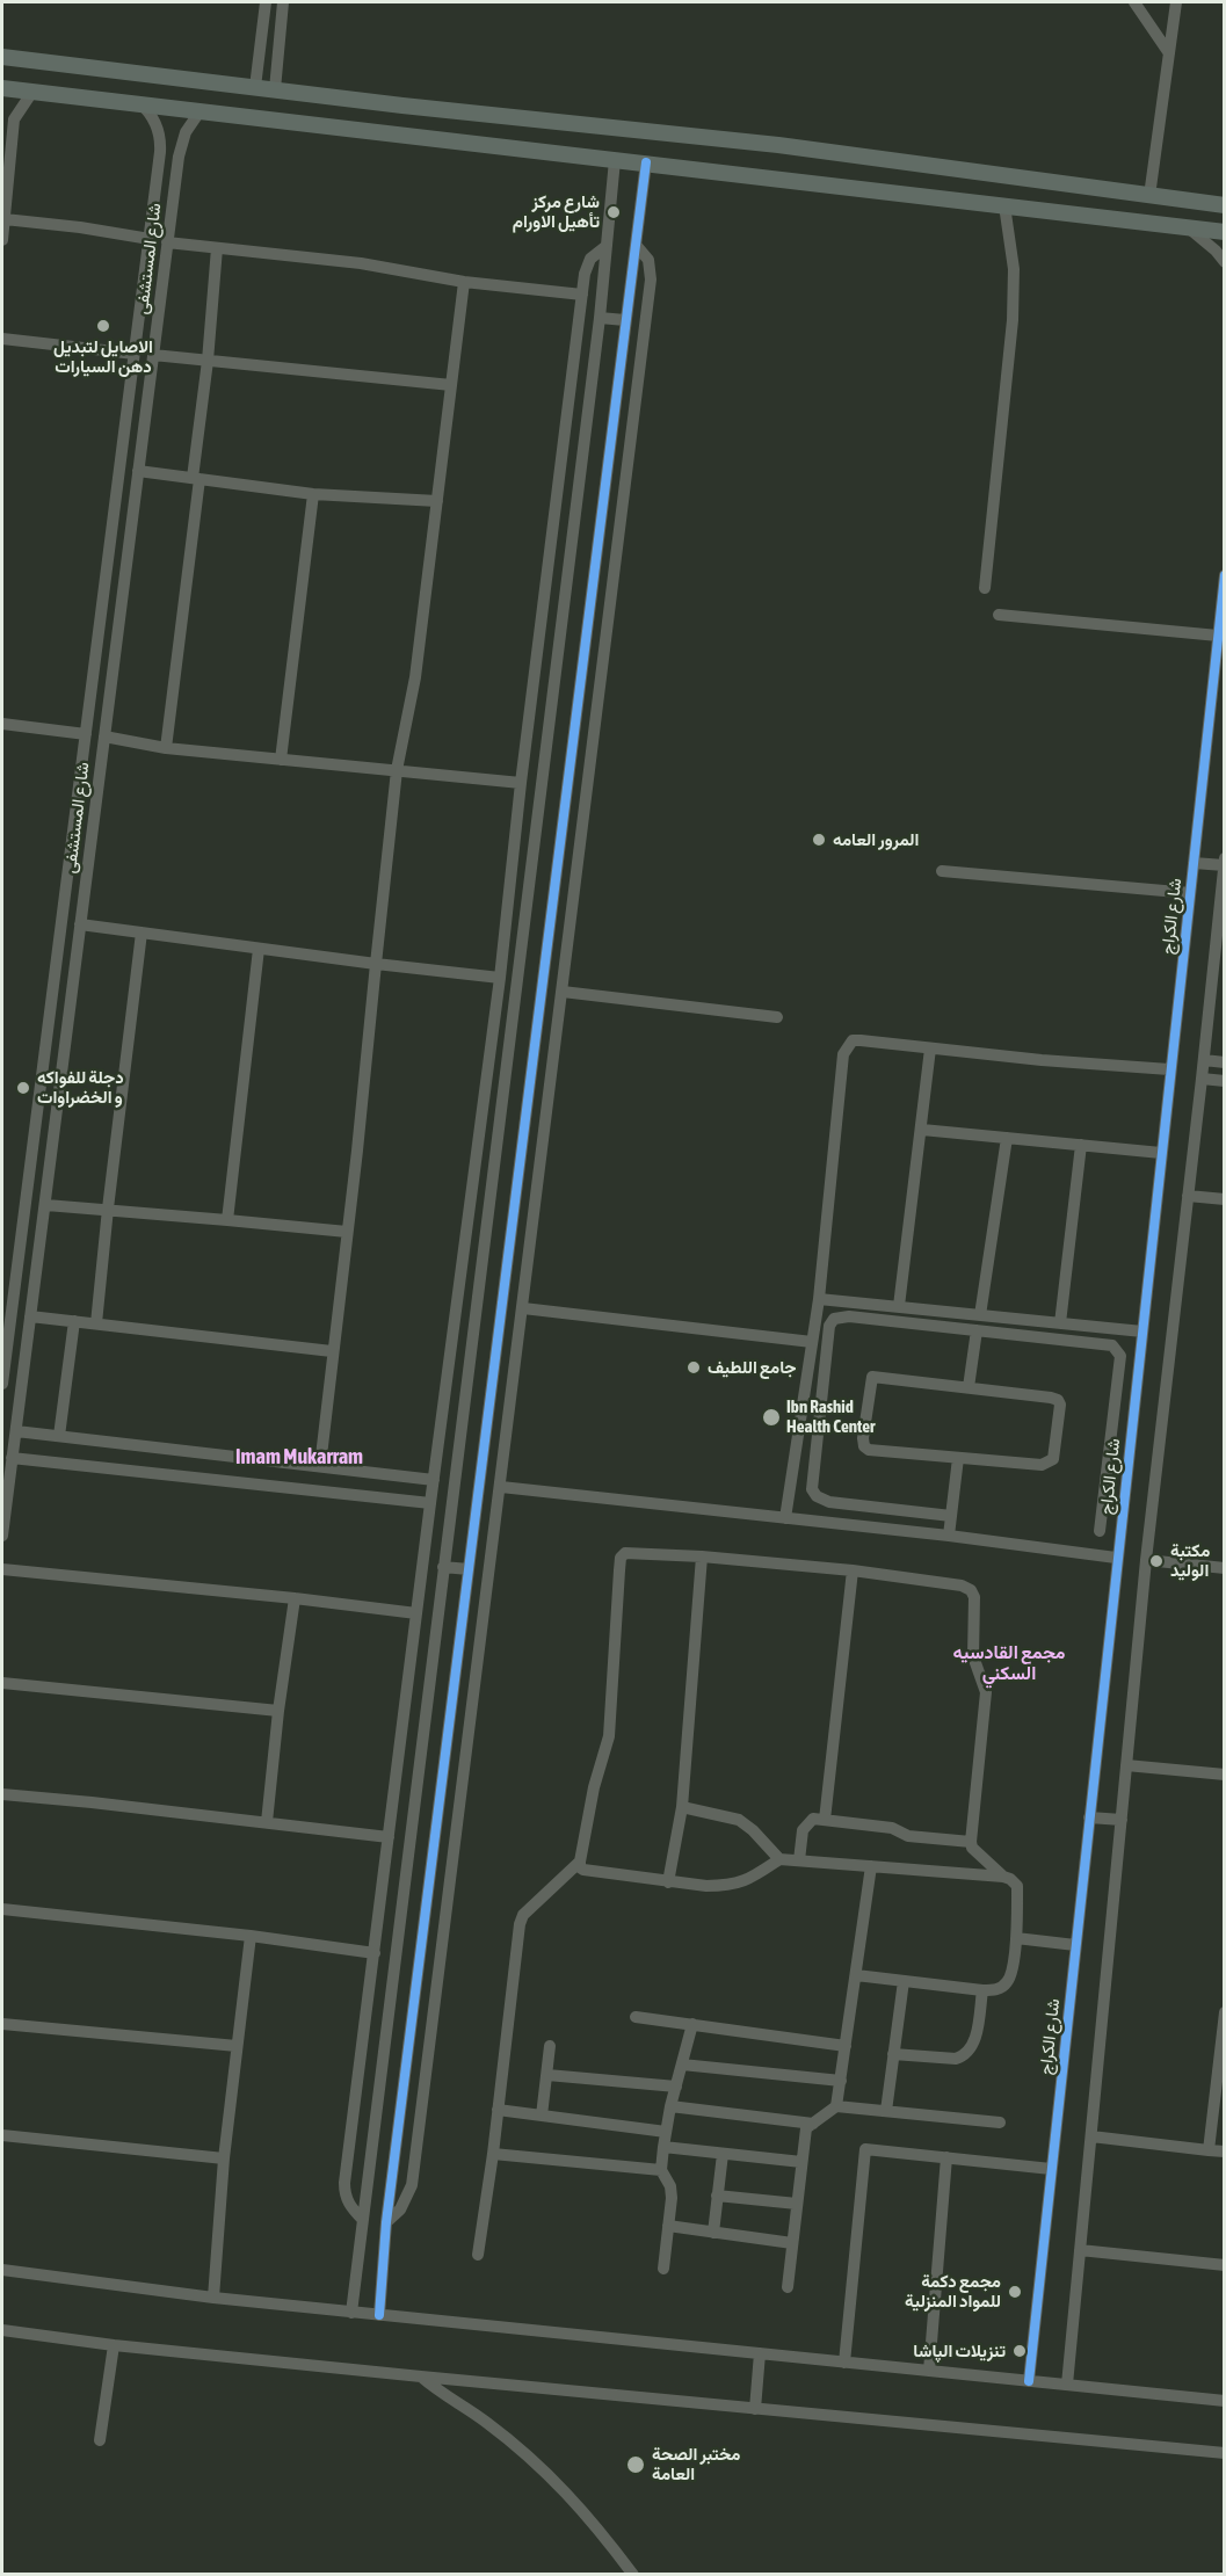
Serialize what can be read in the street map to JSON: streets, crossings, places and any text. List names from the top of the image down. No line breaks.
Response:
{"streets":{"street":["شارع المستشفى","شارع الكراج"]},"districts":["Imam Mukarram","مجمع القادسيه السكني"],"places":["شارع مركز تأهيل الاورام","الاصايل لتبديل دهن السيارات","المرور العامه","دجلة للفواكه و الخضراوات","جامع اللطیف","Ibn Rashid Health Center","مكتبة الوليد","مجمع دكمة للمواد المنزلية","تنزيلات الپاشا","مختبر الصحة العامة"]}
